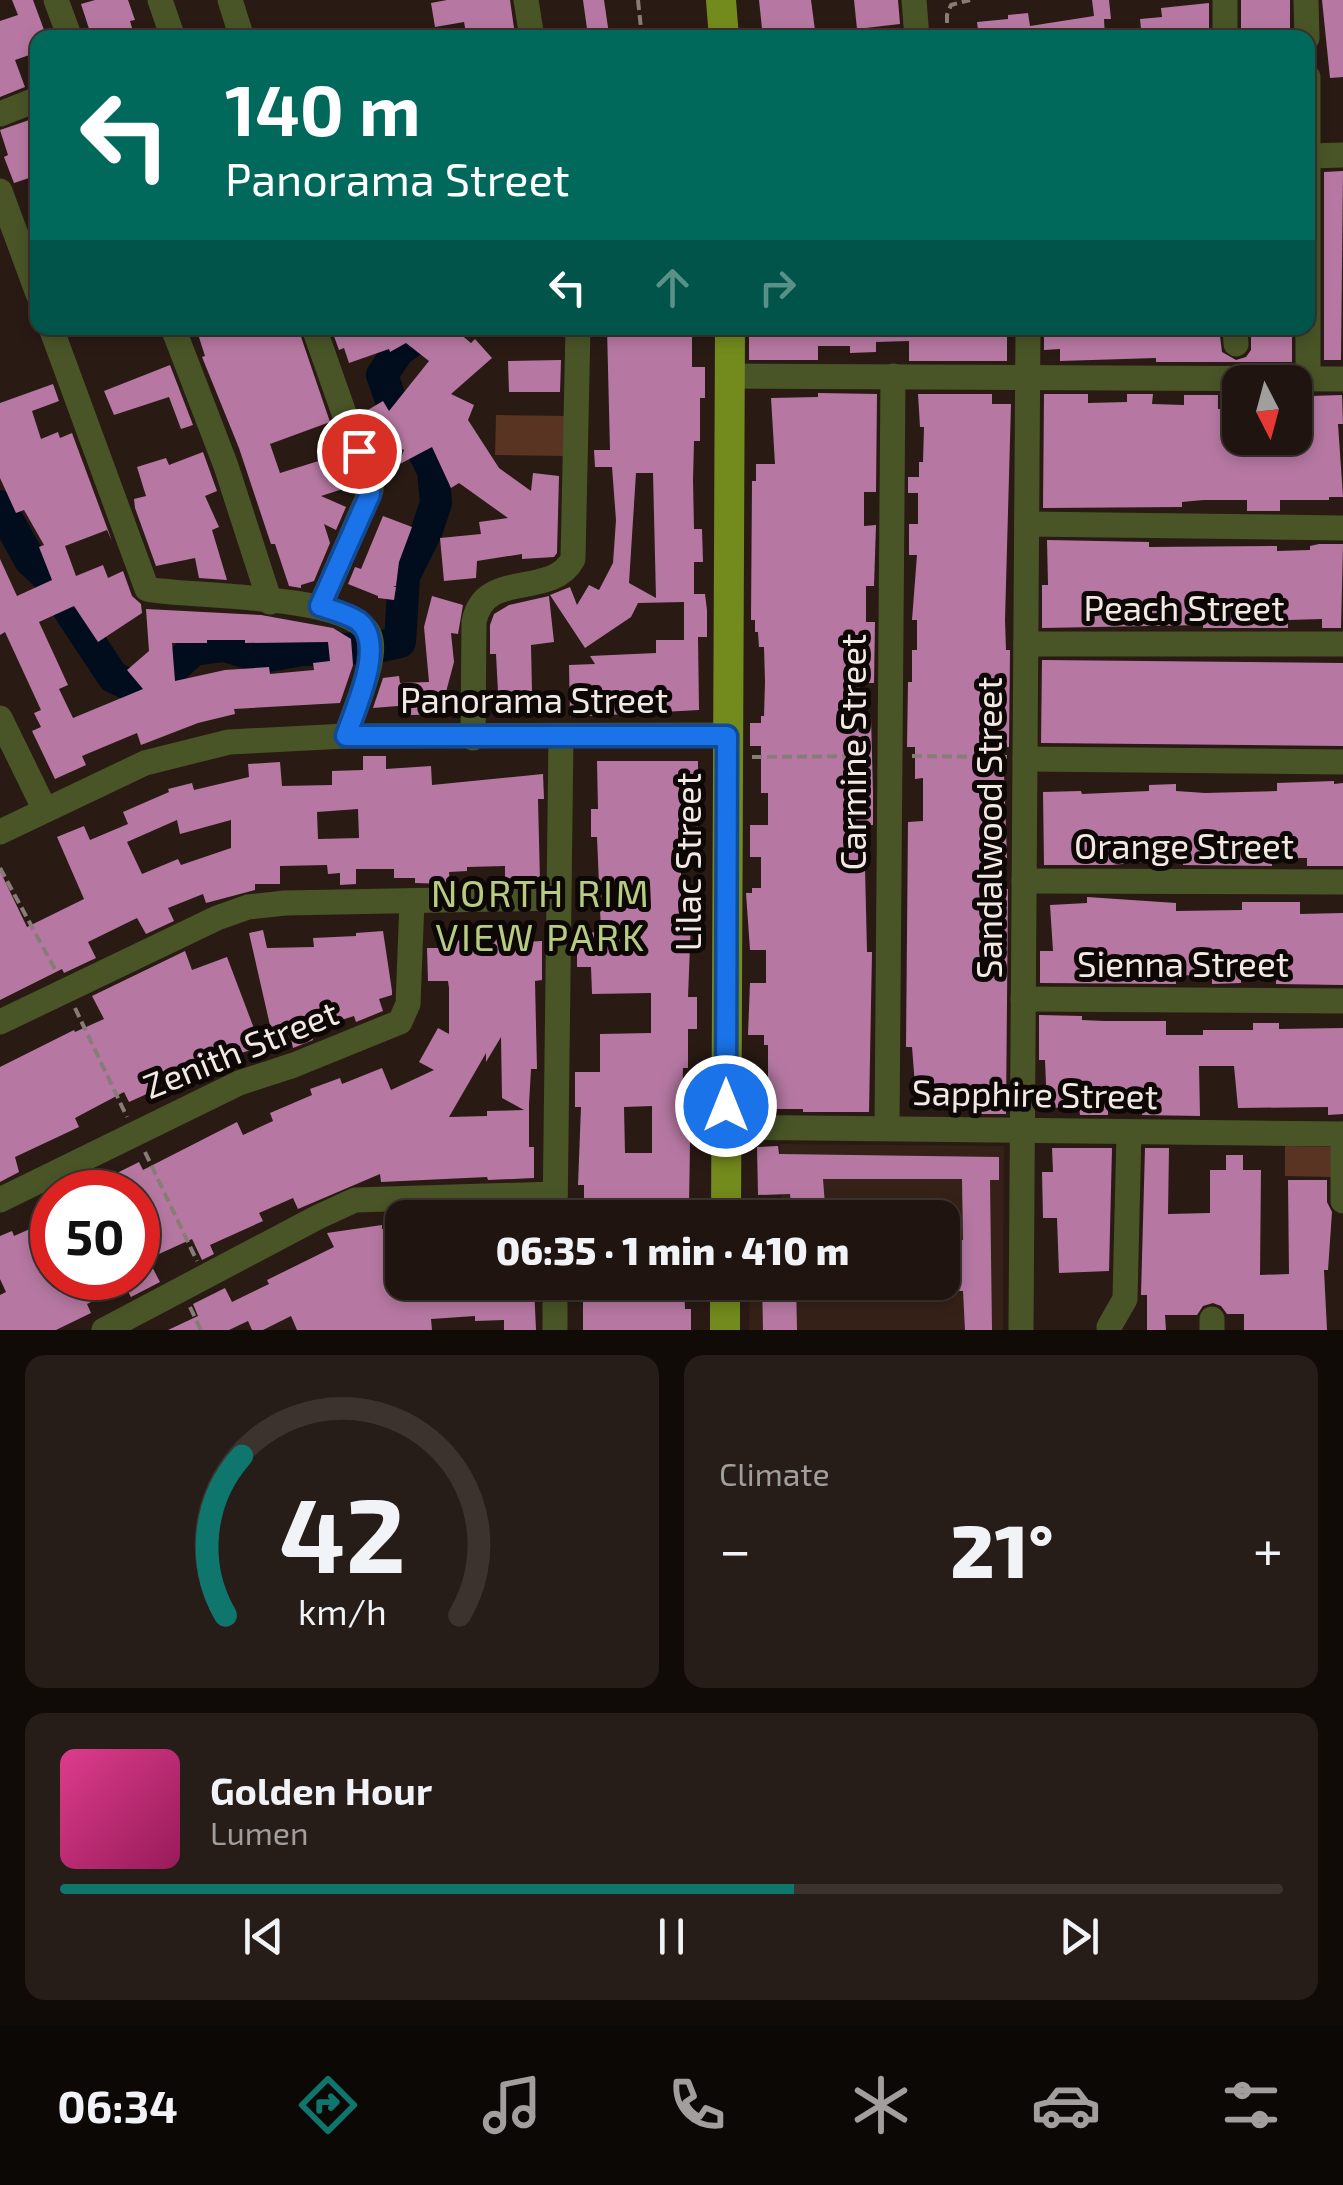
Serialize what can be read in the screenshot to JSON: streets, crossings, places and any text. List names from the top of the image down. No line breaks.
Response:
{"streets":{"main road":["Lilac Street"],"street":["Peach Street","Panorama Street","Carmine Street","Sandalwood Street","Orange Street","Sienna Street","Zenith Street","Sapphire Street"]},"crossings":[["Peach Street","Sandalwood Street"],["Panorama Street","Lilac Street"],["Carmine Street","Sapphire Street"],["Sandalwood Street","Orange Street"],["Sandalwood Street","Sienna Street"],["Sandalwood Street","Sapphire Street"],["Lilac Street","Sapphire Street"]],"districts":["NORTH RIM VIEW PARK"],"north":"bottom","page":{"turn":["140 m","Panorama Street"],"limit":"50","trip":"06:35 · 1 min · 410 m","tile":"Climate","heat":["−","21°","+"],"song":["Golden Hour","Lumen"],"tabs":"06:34","gauge":["42","km/h"]}}
